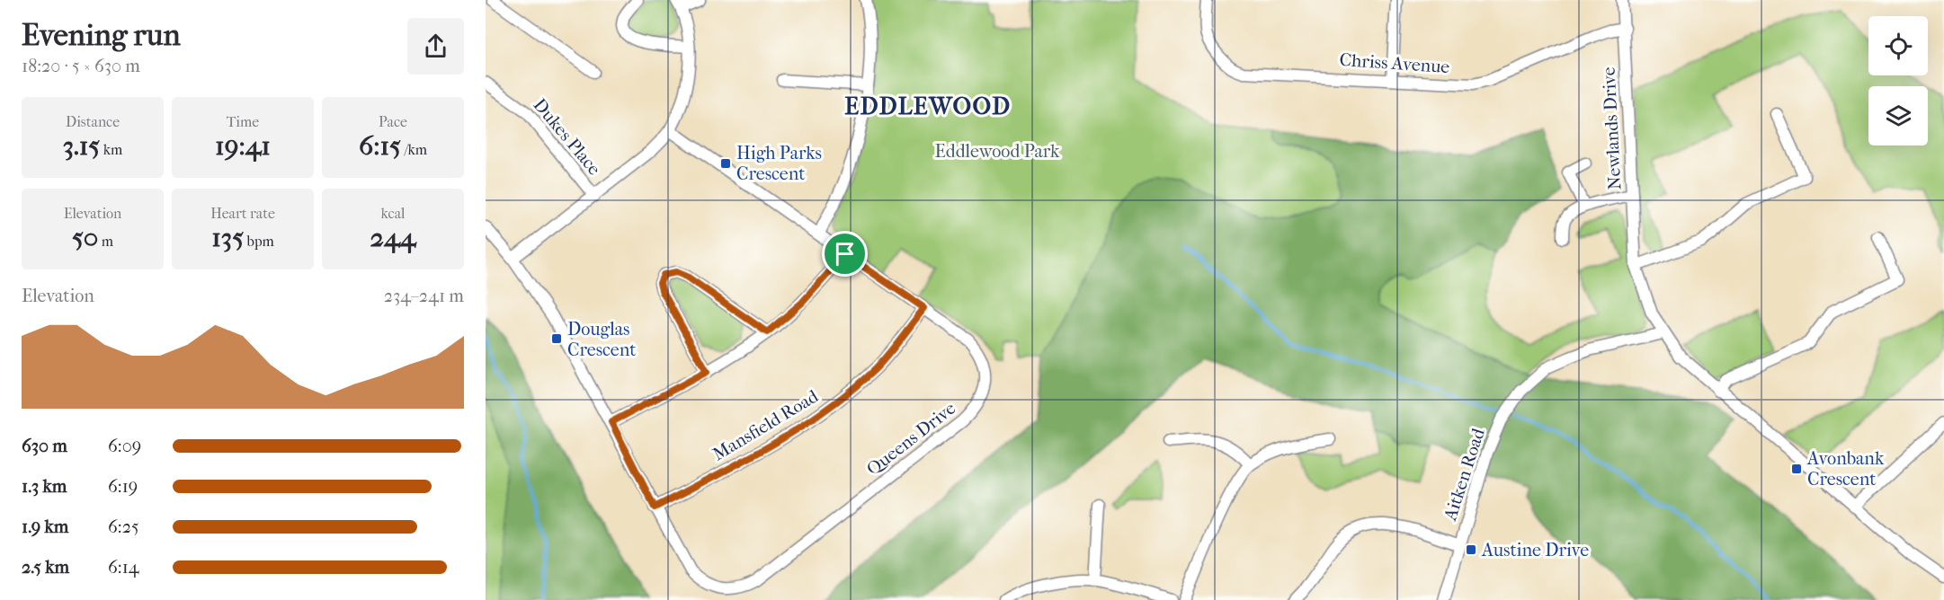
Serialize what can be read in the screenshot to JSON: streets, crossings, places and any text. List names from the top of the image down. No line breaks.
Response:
{"streets":{"street":["Chriss Avenue","Newlands Drive","Dukes Place","Mansfield Road","Queens Drive","Aitken Road"]},"crossings":[["Chriss Avenue","Newlands Drive"],["Newlands Drive","Aitken Road"],["Mansfield Road","Queens Drive"]],"districts":["EDDLEWOOD"],"parks":["Eddlewood Park"],"places":{"transit":["High Parks Crescent","Douglas Crescent","Avonbank Crescent","Austine Drive"]},"page":{"heading":["Evening run","18:20 · 5 × 630 m"],"stats":[["Distance","3.15 km"],["Time","19:41"],["Pace","6:15 /km"],["Elevation","50 m"],["Heart rate","135 bpm"],["kcal","244"]],"chart":["Elevation","234–241 m"],"list":[{"name":"630 m","note":"6:09"},{"name":"1.3 km","note":"6:19"},{"name":"1.9 km","note":"6:25"},{"name":"2.5 km","note":"6:14"}]}}
